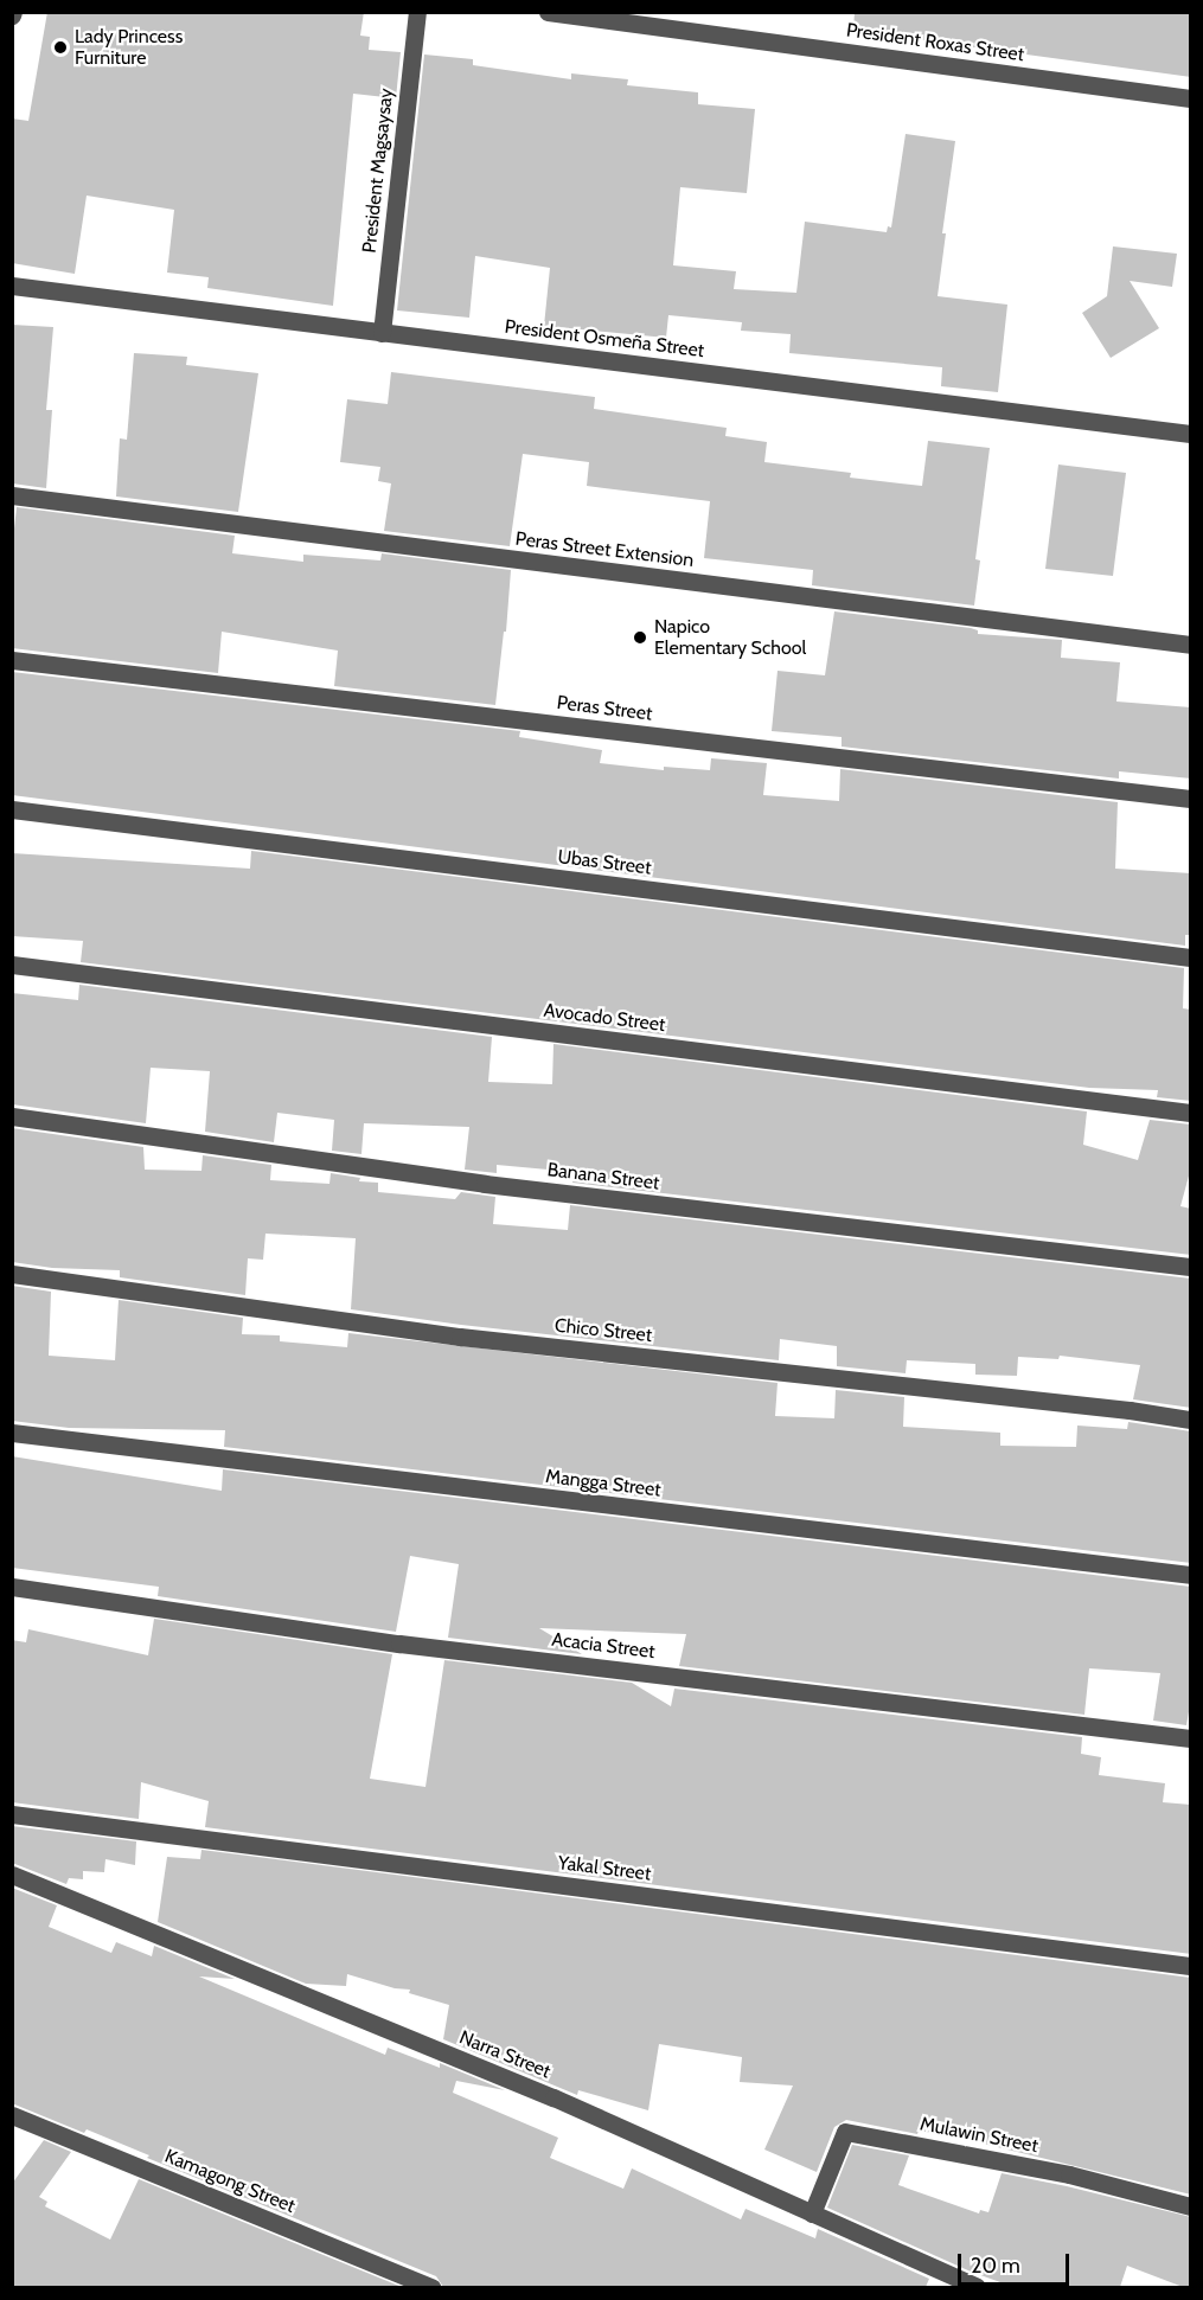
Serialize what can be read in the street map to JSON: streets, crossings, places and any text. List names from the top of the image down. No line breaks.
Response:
{"streets":{"street":["President Roxas Street","President Magsaysay","President Osmeña Street","Peras Street Extension","Peras Street","Ubas Street","Avocado Street","Banana Street","Chico Street","Mangga Street","Acacia Street","Yakal Street","Narra Street","Mulawin Street","Kamagong Street"]},"crossings":[["President Magsaysay","President Osmeña Street"],["Narra Street","Mulawin Street"]],"places":["Lady Princess Furniture","Napico Elementary School"],"scale_bar":"20 m"}
